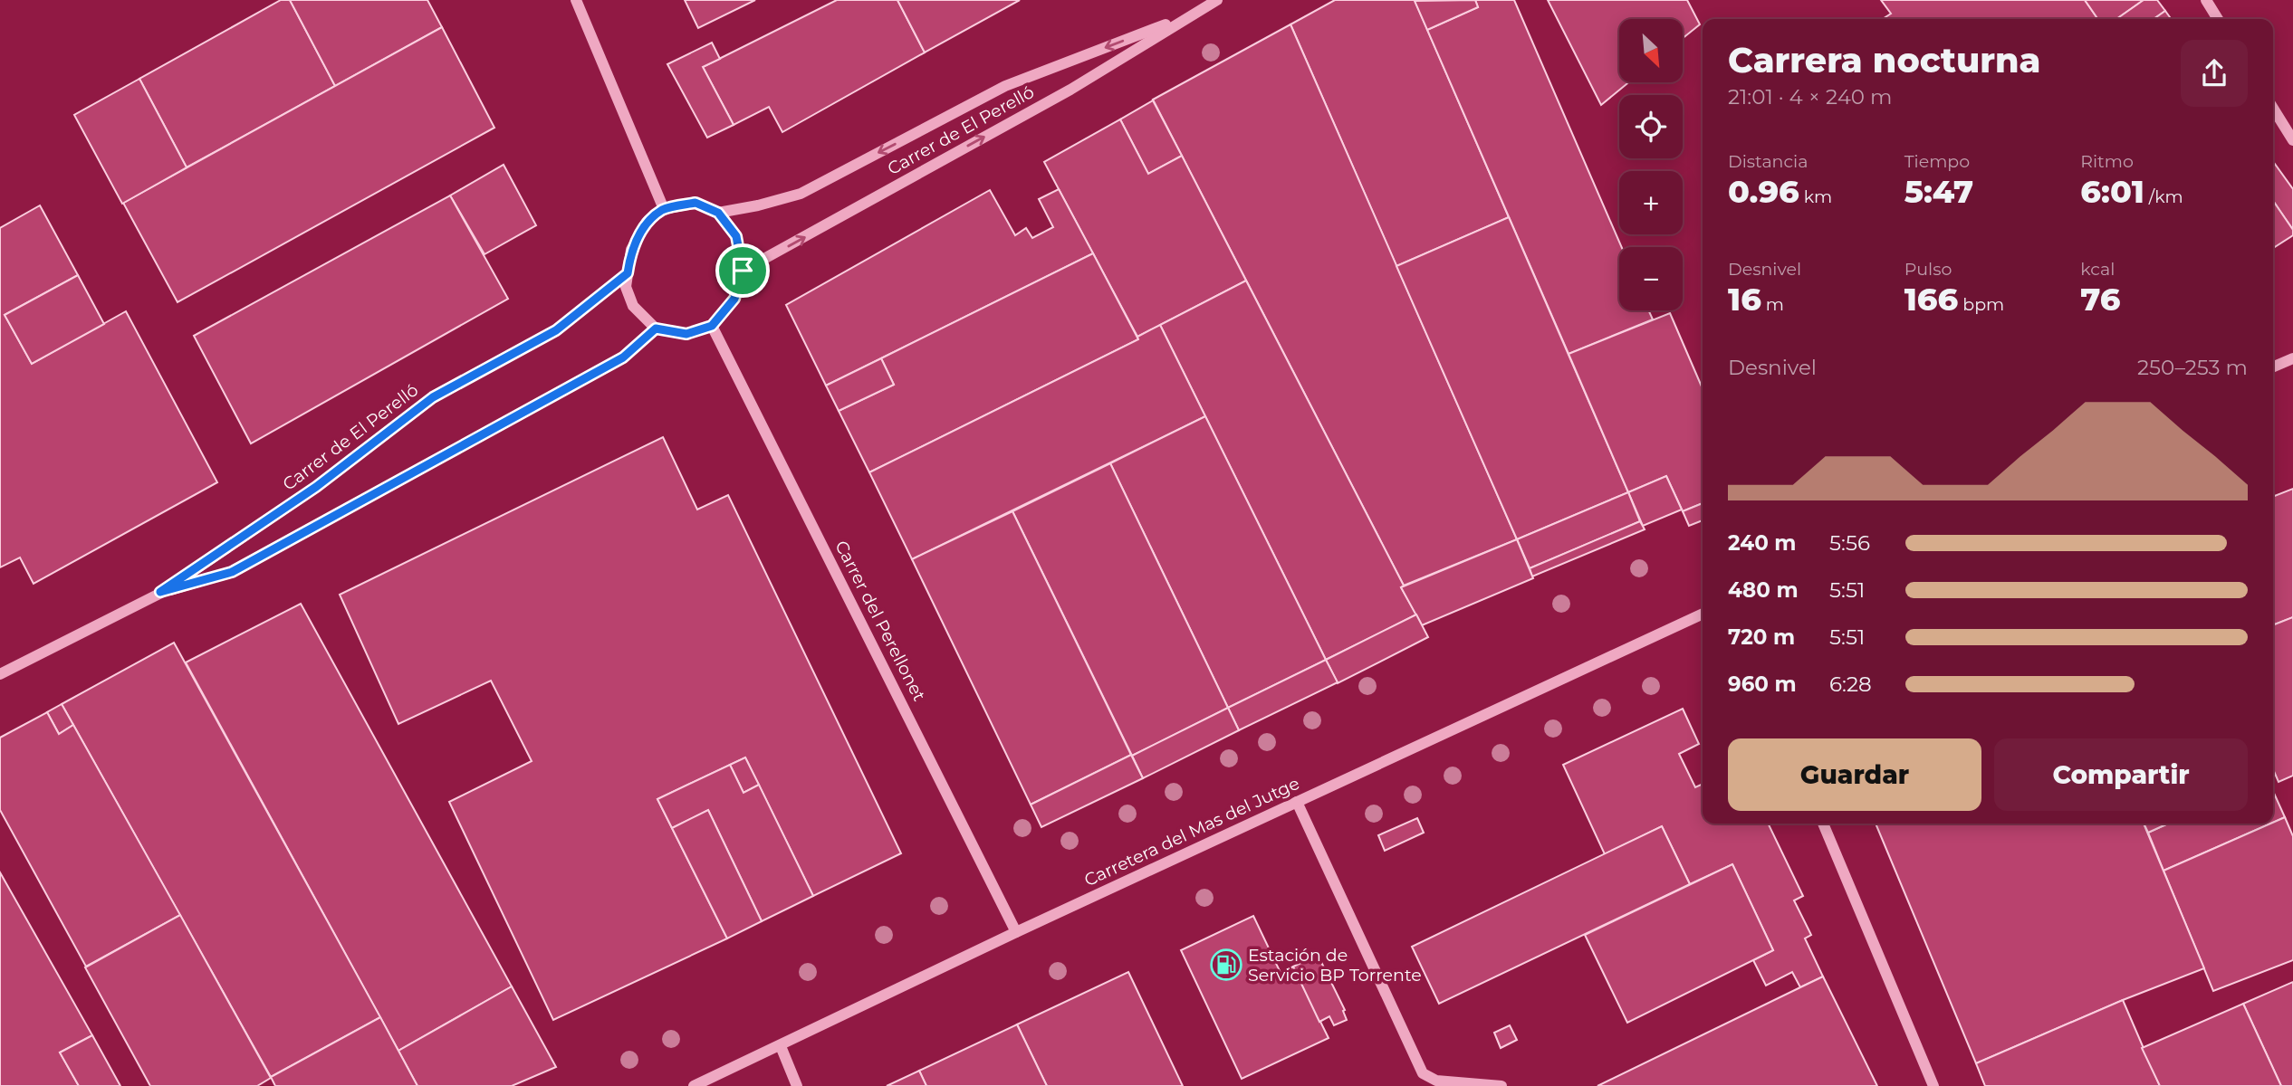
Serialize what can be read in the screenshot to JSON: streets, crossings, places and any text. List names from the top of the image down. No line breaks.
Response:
{"streets":{"street":["Carrer de El Perelló","Carrer del Perellonet","Carretera del Mas del Jutge"]},"crossings":[["Carrer de El Perelló","Carrer del Perellonet"],["Carrer del Perellonet","Carretera del Mas del Jutge"]],"places":{"fuel station":["Estación de Servicio BP Torrente"]},"north":"bottom right","page":{"map_buttons":["+","−"],"heading":["Carrera nocturna","21:01 · 4 × 240 m"],"stats":[["Distancia","0.96 km"],["Tiempo","5:47"],["Ritmo","6:01 /km"],["Desnivel","16 m"],["Pulso","166 bpm"],["kcal","76"]],"chart":["Desnivel","250–253 m"],"list":[{"name":"240 m","note":"5:56"},{"name":"480 m","note":"5:51"},{"name":"720 m","note":"5:51"},{"name":"960 m","note":"6:28"}],"buttons":["Guardar","Compartir"]}}
